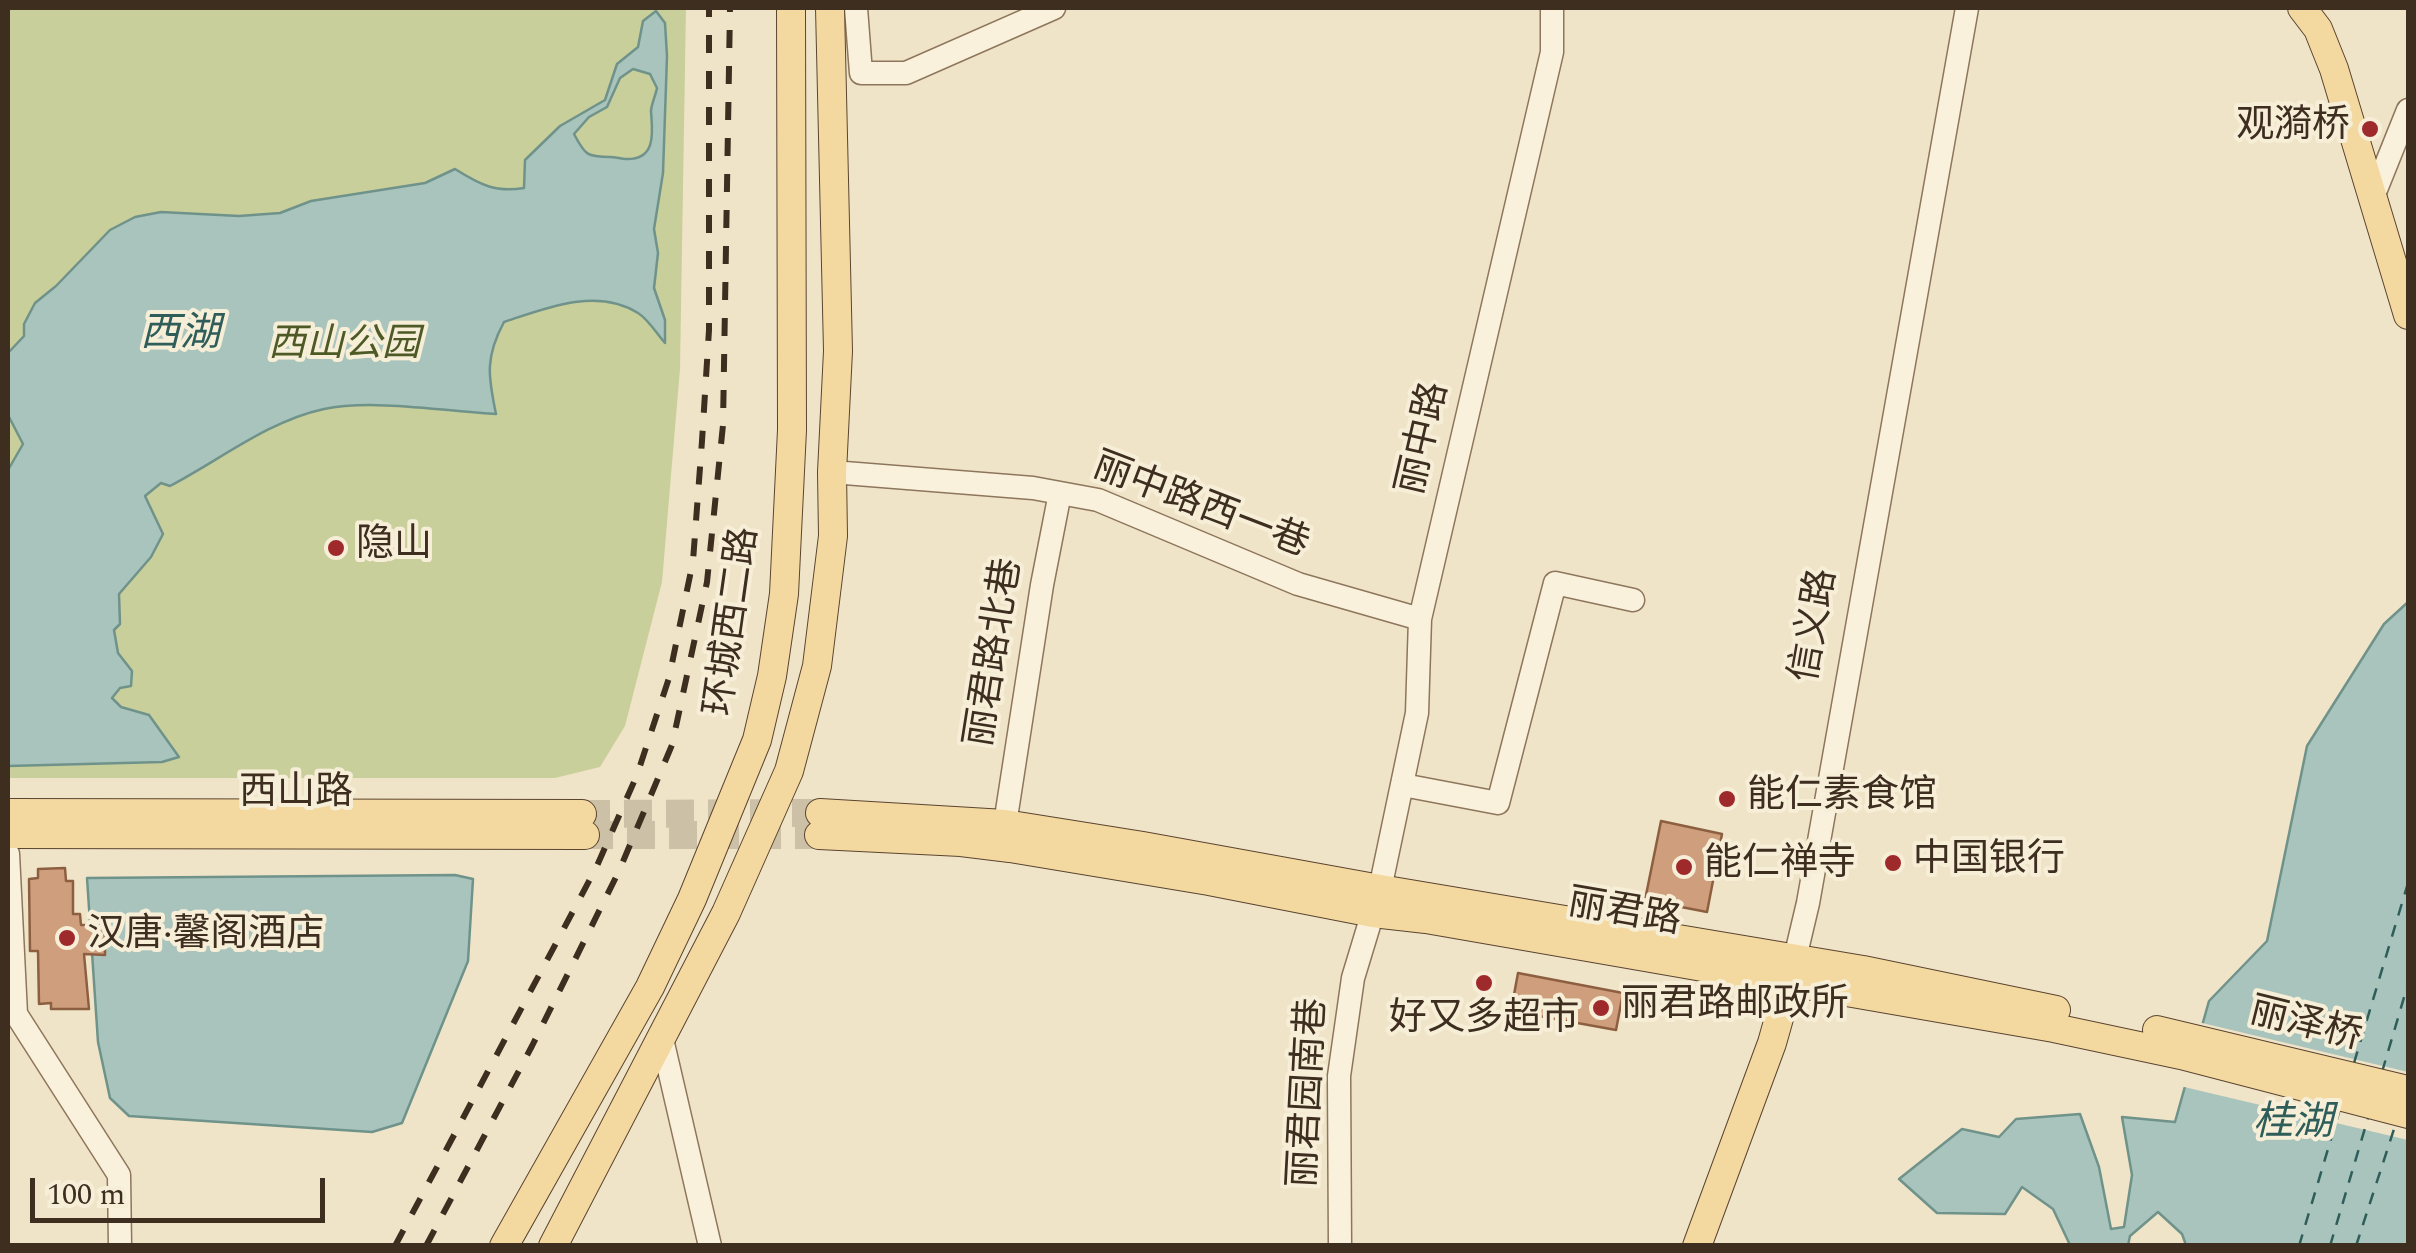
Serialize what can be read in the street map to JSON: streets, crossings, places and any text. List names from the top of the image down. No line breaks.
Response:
{"streets":{"main road":["环城西二路","信义路","西山路","丽君路","丽泽桥"],"street":["丽中路","丽中路西一巷","丽君路北巷","丽君园南巷"]},"crossings":[["丽中路","丽中路西一巷"],["丽中路","丽君路"],["丽中路","丽君园南巷"],["丽中路西一巷","丽君路北巷"],["信义路","丽君路"],["丽君路北巷","丽君路"],["丽君路","丽泽桥"],["丽君路","丽君园南巷"]],"water":["西湖","桂湖"],"parks":["西山公园"],"places":["观漪桥","隐山","能仁素食馆","中国银行","能仁禅寺","汉唐·馨阁酒店","好又多超市","丽君路邮政所"],"scale_bar":"100 m"}
